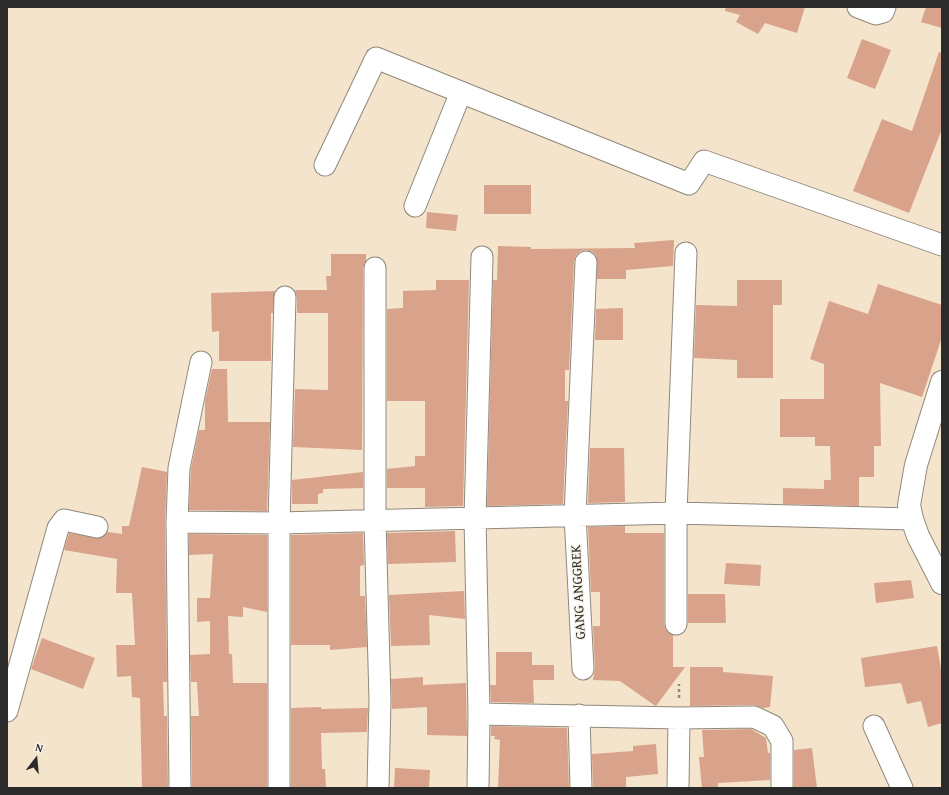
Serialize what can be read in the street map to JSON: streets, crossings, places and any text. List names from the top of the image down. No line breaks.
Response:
{"streets":{"street":["GANG ANGGREK"]},"north":"top"}
